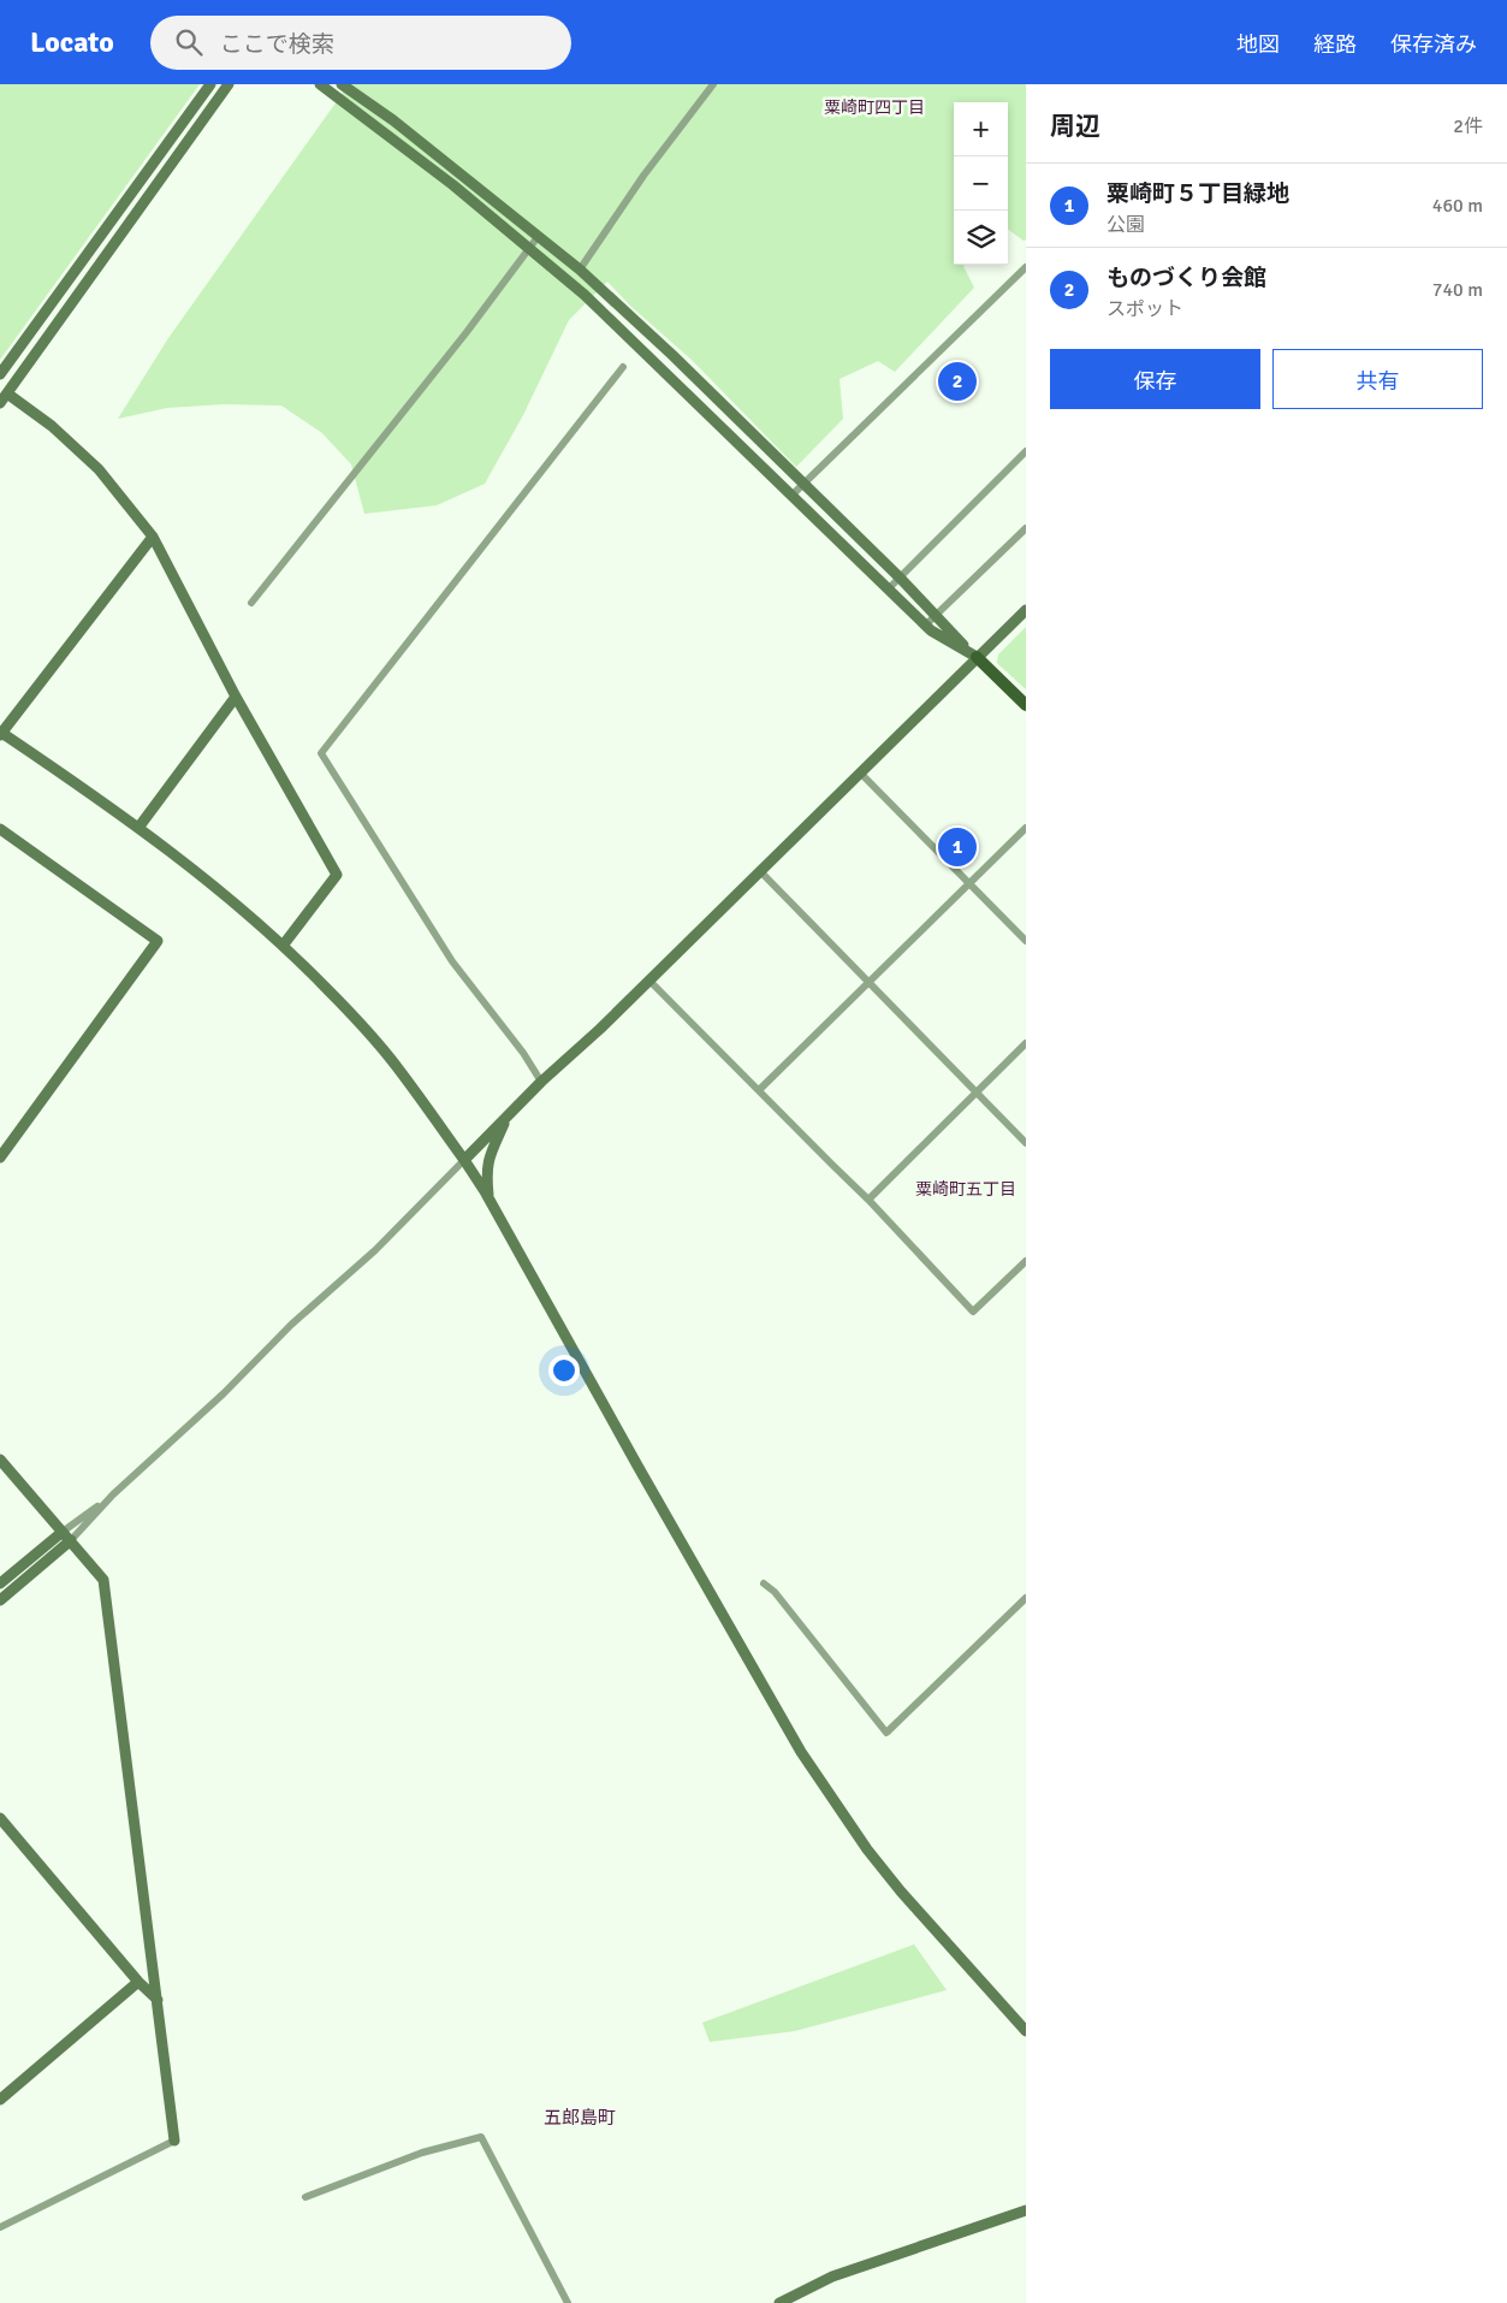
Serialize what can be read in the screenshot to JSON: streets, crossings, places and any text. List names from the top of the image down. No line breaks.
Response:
{"districts":["粟崎町四丁目","粟崎町五丁目","五郎島町"],"page":{"header":"Locato","search":"ここで検索","nav":["地図","経路","保存済み"],"heading":["周辺","2件"],"map_buttons":["+","−"],"list":[{"mark":"1","name":"粟崎町５丁目緑地","note":"公園","value":"460 m"},{"mark":"2","name":"ものづくり会館","note":"スポット","value":"740 m"}],"buttons":["保存","共有"],"pins":["2","1"]}}
